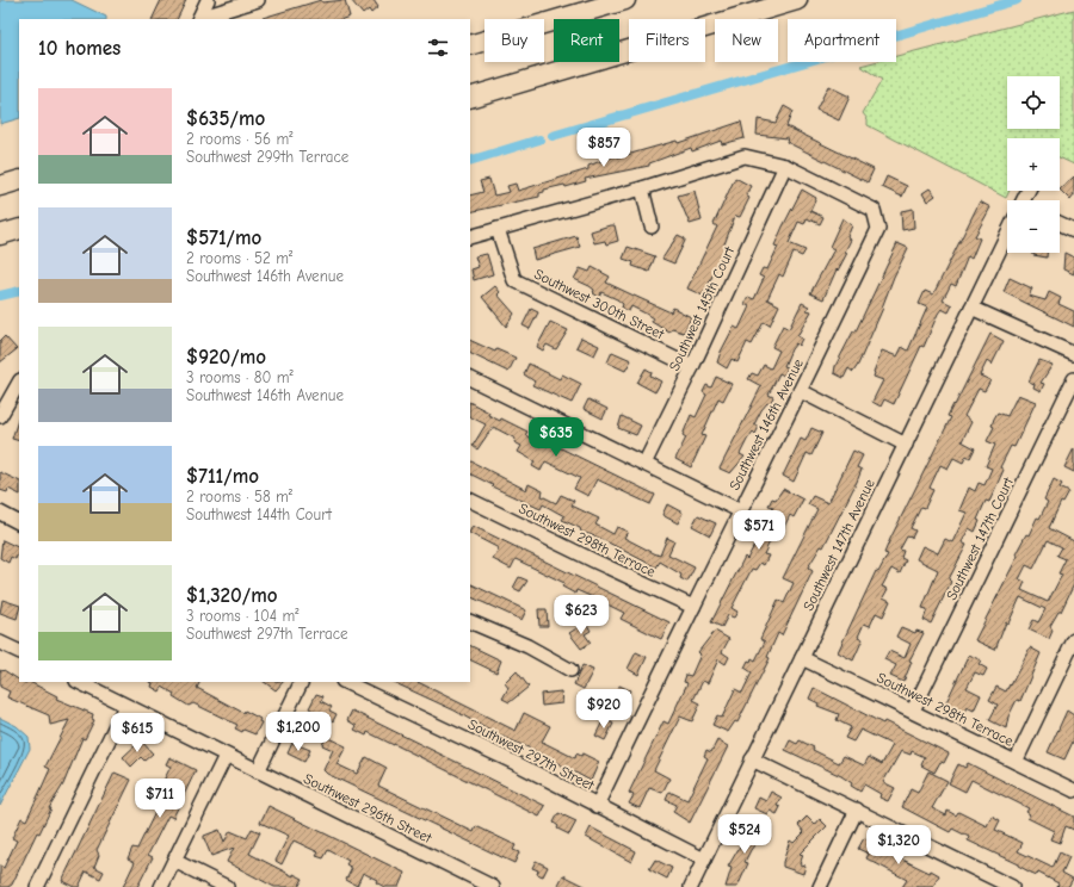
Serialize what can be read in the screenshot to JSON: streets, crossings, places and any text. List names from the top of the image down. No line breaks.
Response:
{"streets":{"street":["Southwest 300th Street","Southwest 145th Court","Southwest 146th Avenue","Southwest 147th Court","Southwest 298th Terrace","Southwest 147th Avenue","Southwest 297th Street","Southwest 296th Street"]},"crossings":[["Southwest 300th Street","Southwest 145th Court"],["Southwest 145th Court","Southwest 146th Avenue"],["Southwest 146th Avenue","Southwest 298th Terrace"],["Southwest 146th Avenue","Southwest 297th Street"],["Southwest 147th Court","Southwest 298th Terrace"],["Southwest 298th Terrace","Southwest 147th Avenue"],["Southwest 147th Avenue","Southwest 297th Street"]],"page":{"chip":["Buy","Rent","Filters","New","Apartment"],"heading":"10 homes","map_buttons":["+","−"],"list":[{"name":"$635/mo","note":"2 rooms · 56 m² · Southwest 299th Terrace"},{"name":"$571/mo","note":"2 rooms · 52 m² · Southwest 146th Avenue"},{"name":"$920/mo","note":"3 rooms · 80 m² · Southwest 146th Avenue"},{"name":"$711/mo","note":"2 rooms · 58 m² · Southwest 144th Court"},{"name":"$1,320/mo","note":"3 rooms · 104 m² · Southwest 297th Terrace"}],"price":["$857","$635","$571","$623","$920","$1,200","$615","$711","$524","$1,320"]}}
